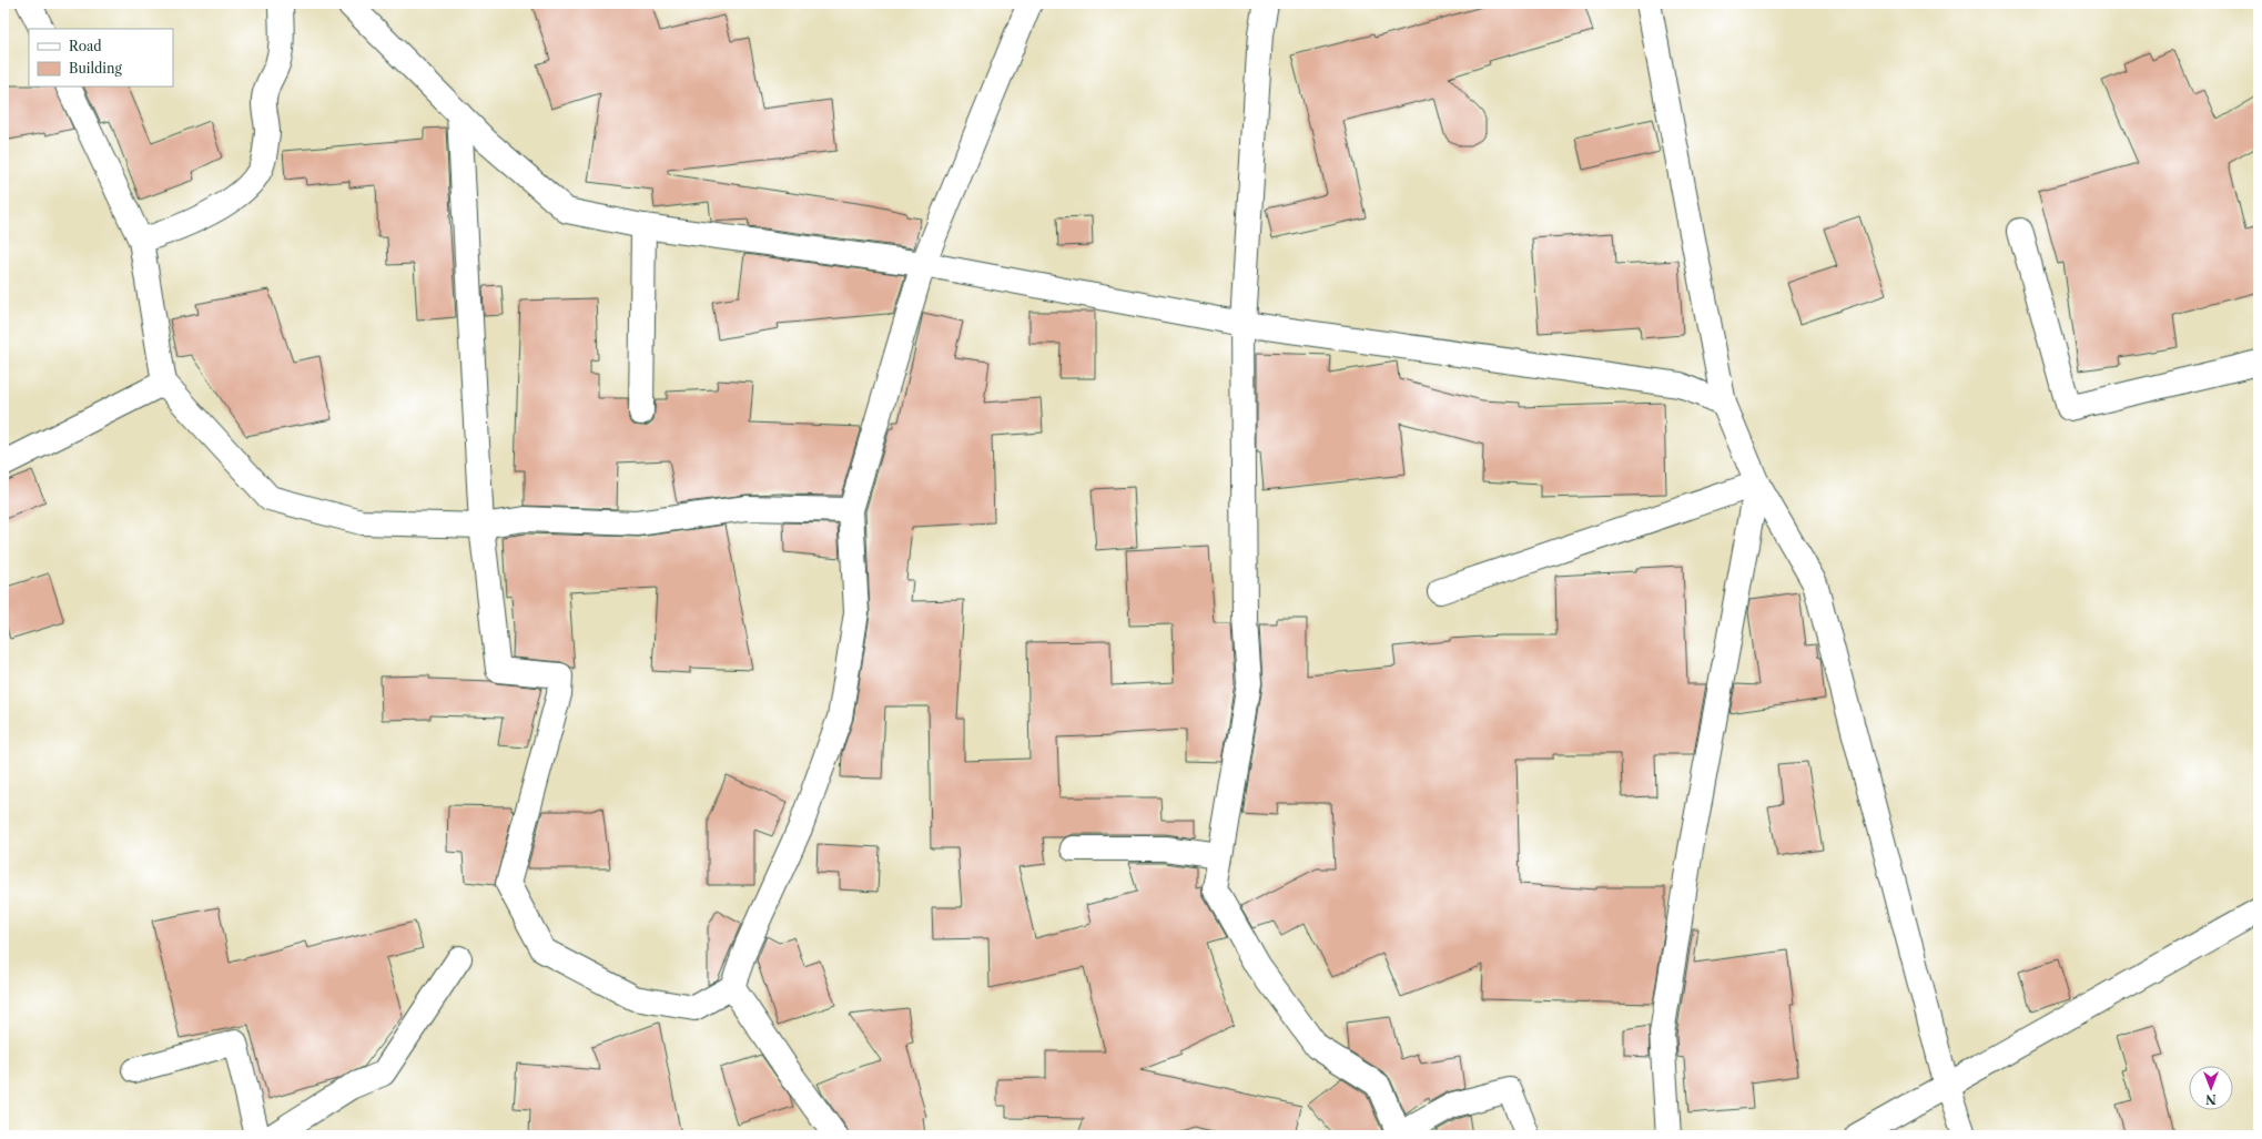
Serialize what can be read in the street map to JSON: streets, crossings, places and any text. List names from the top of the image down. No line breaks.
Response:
{"legend":["Road","Building"],"north":"bottom"}
